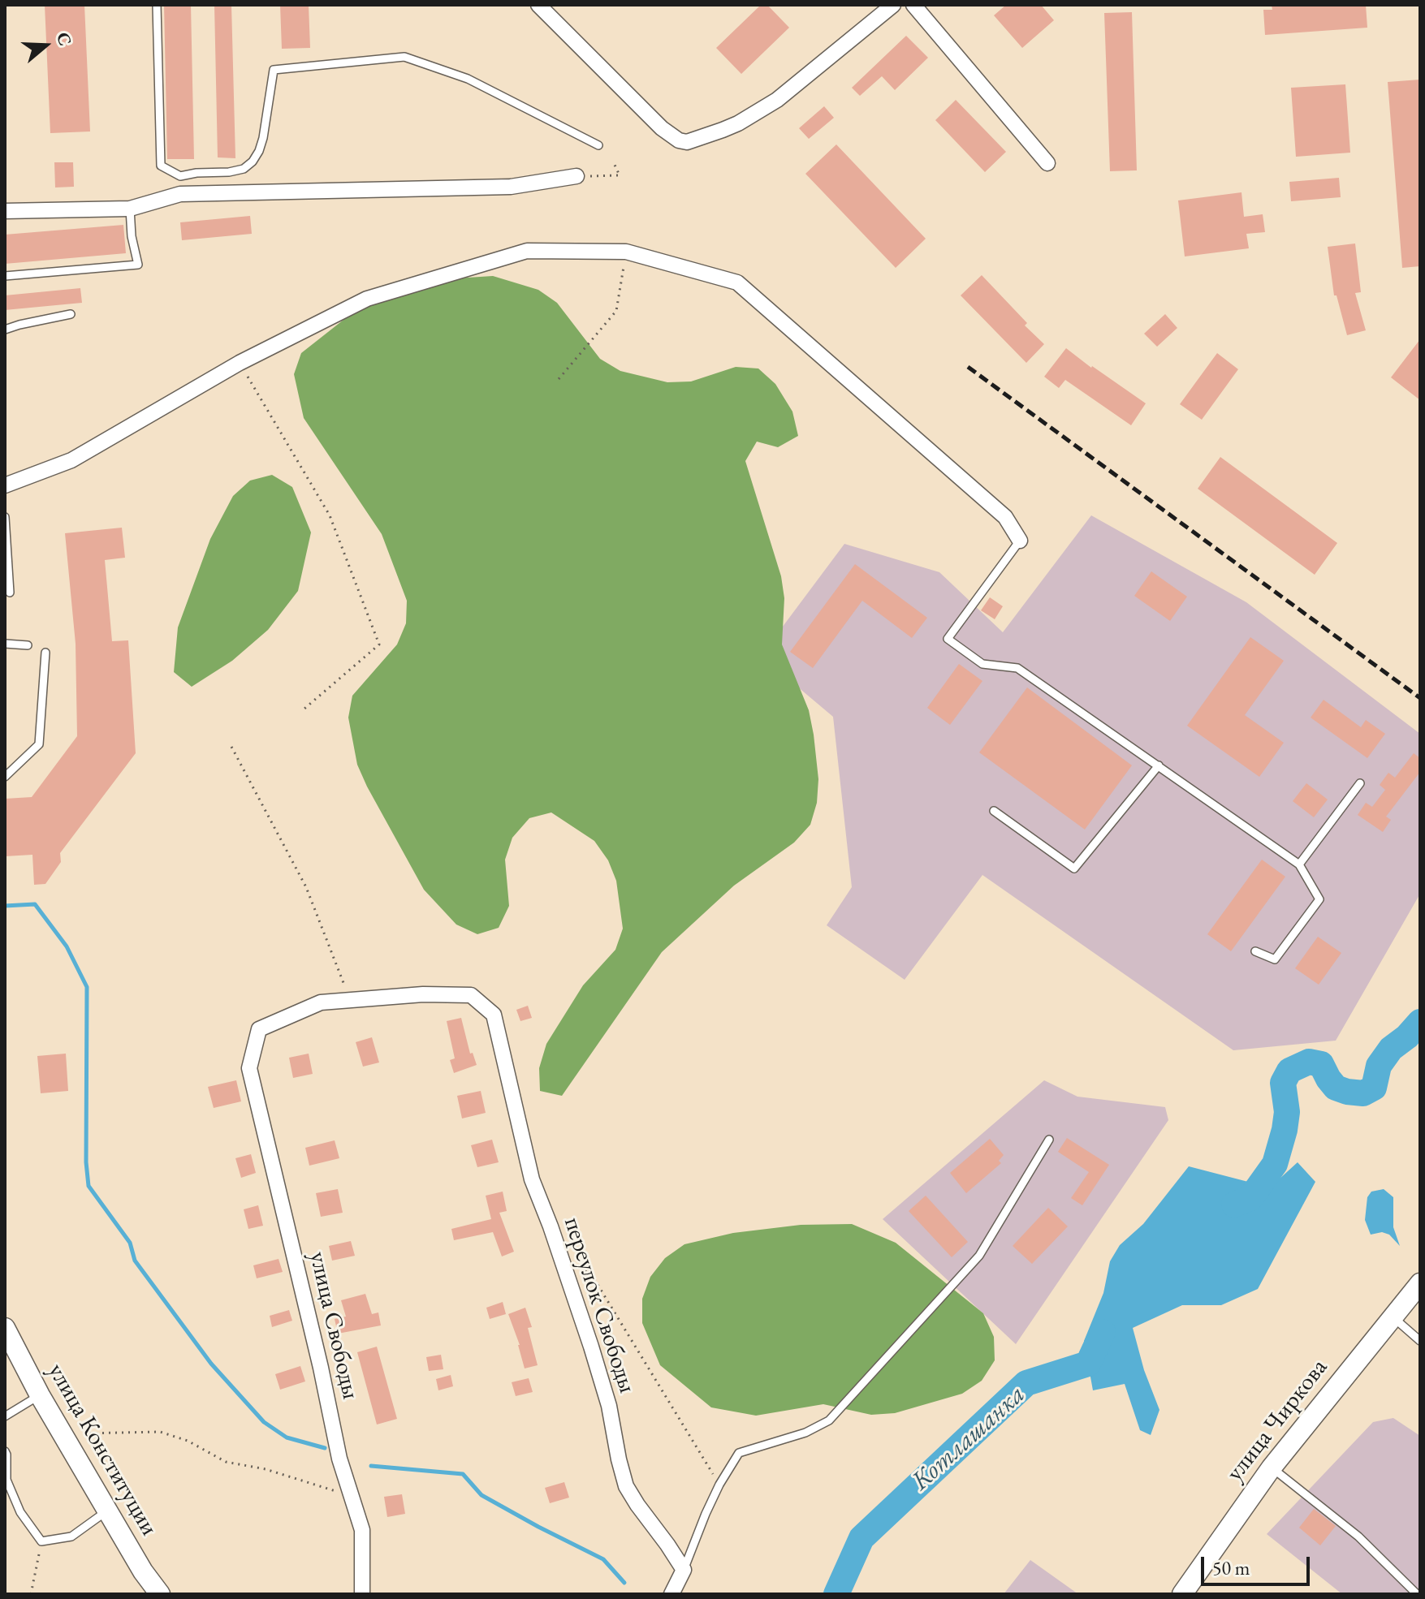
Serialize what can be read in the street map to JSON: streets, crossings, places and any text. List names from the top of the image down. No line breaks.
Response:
{"streets":{"main road":["улица Чиркова","улица Конституции"],"street":["переулок Свободы","улица Свободы"]},"crossings":[["переулок Свободы","улица Свободы"]],"water":["Котлашанка"],"scale_bar":"50 m","north":"right"}
